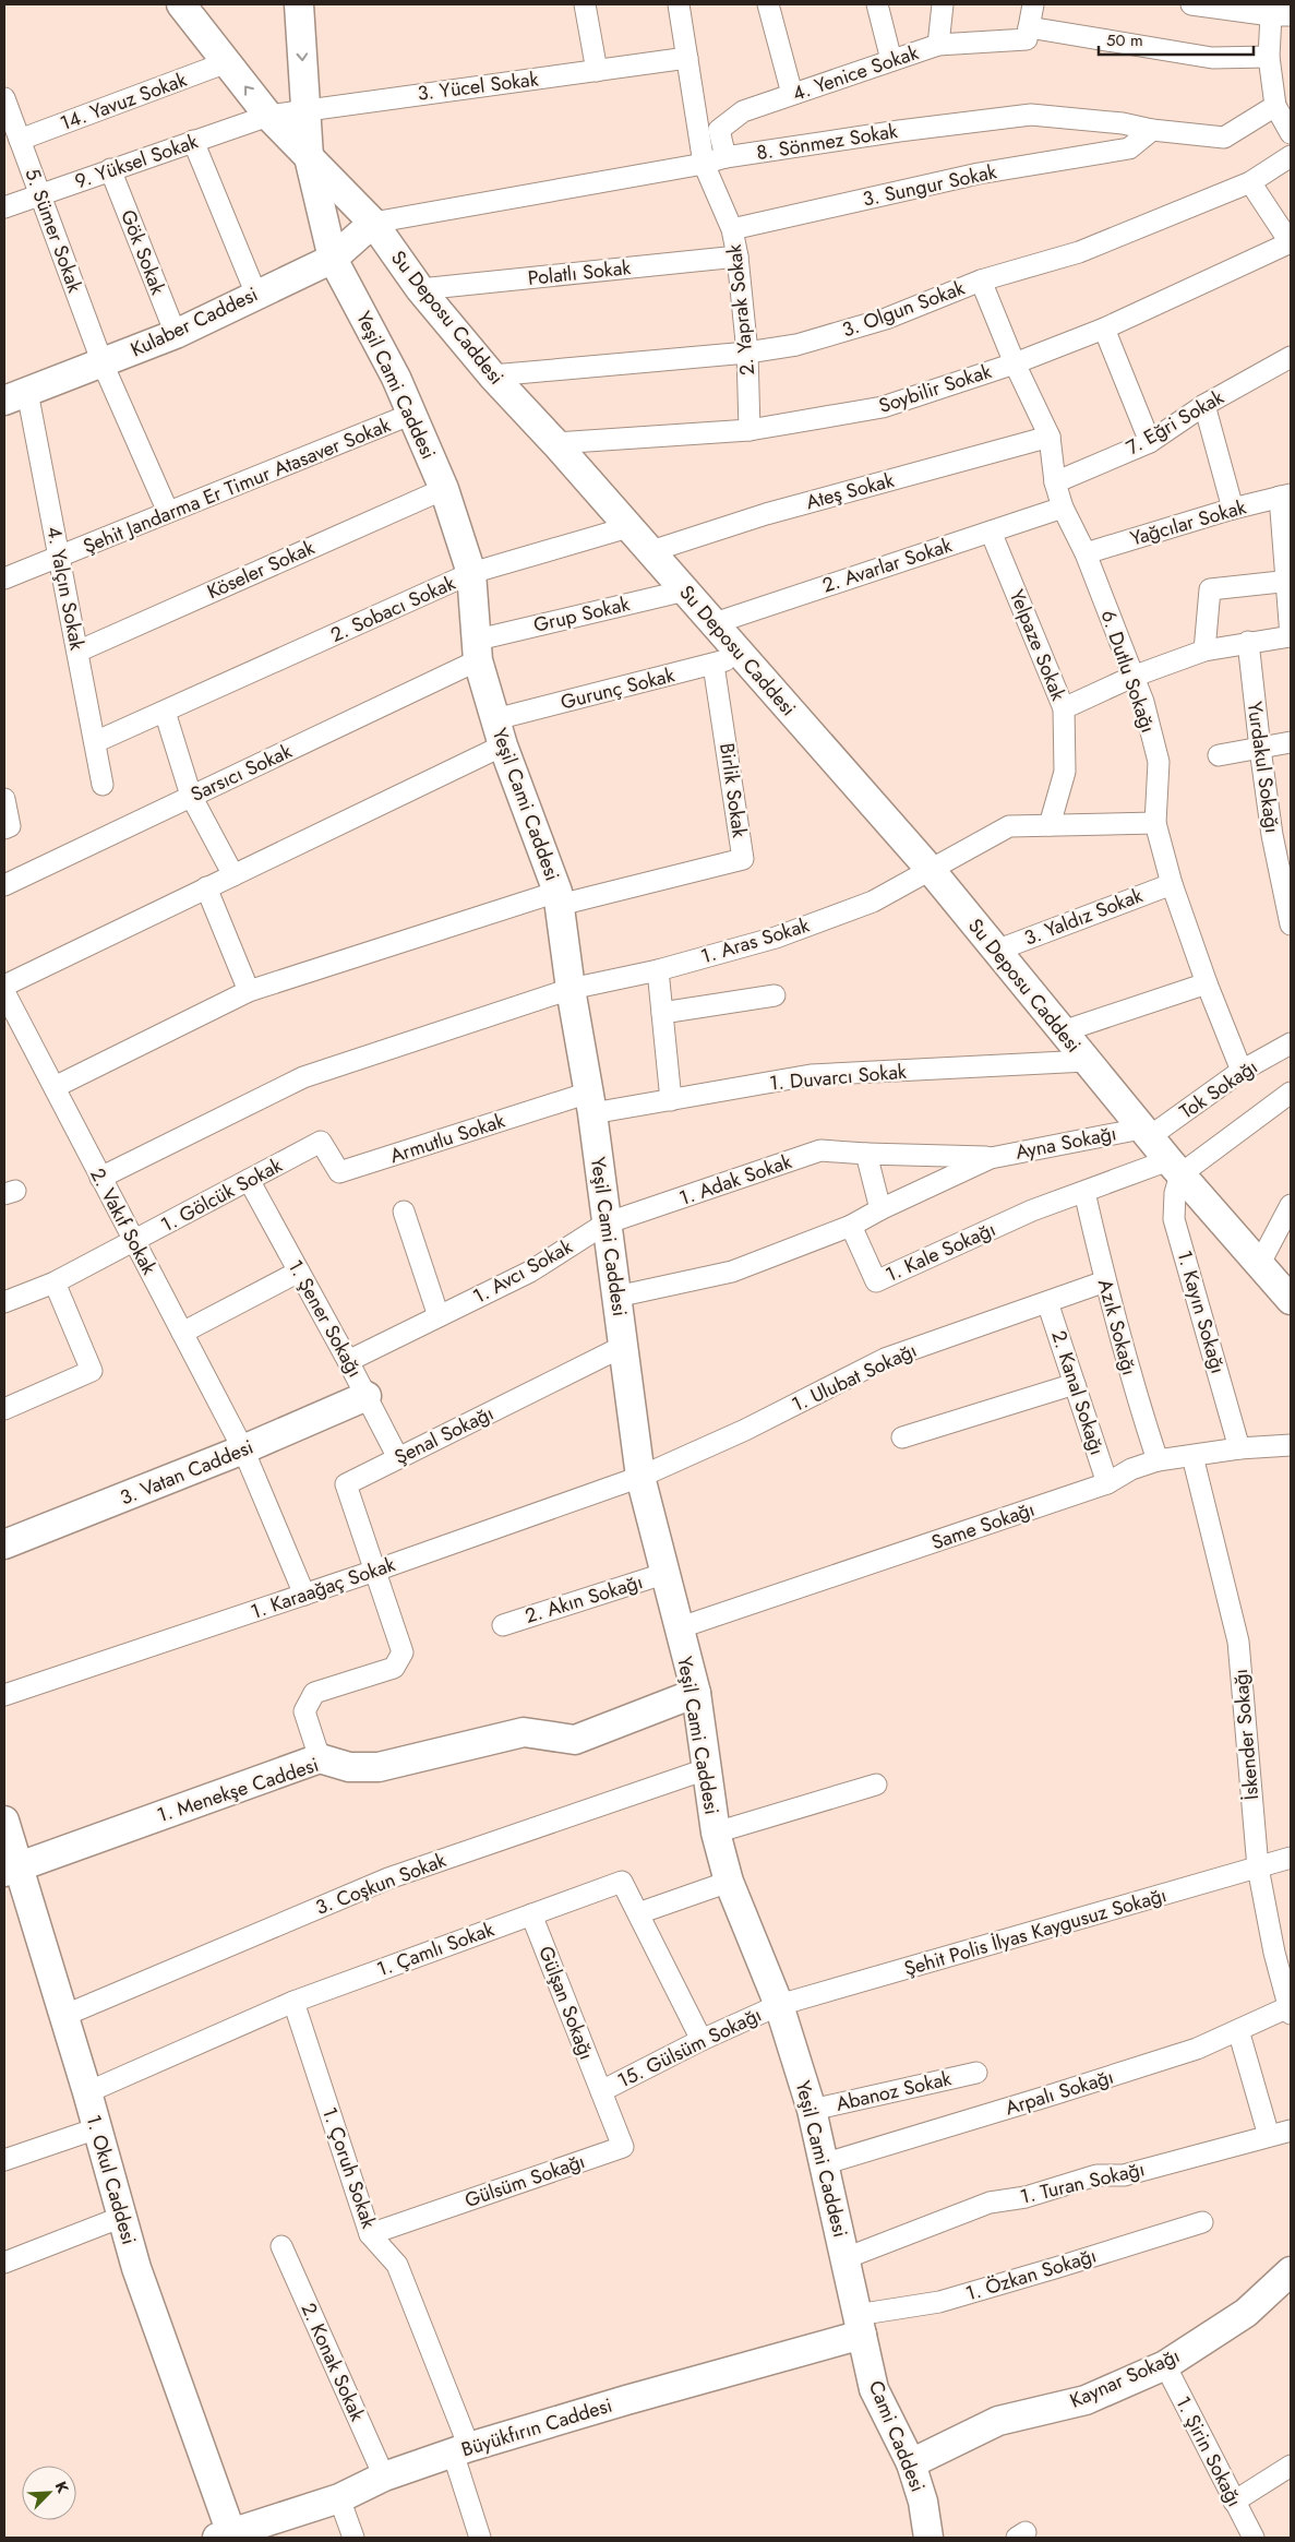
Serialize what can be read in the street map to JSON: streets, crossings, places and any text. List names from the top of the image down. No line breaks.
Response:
{"streets":{"main road":["Su Deposu Caddesi","Kulaber Caddesi","Yeşil Cami Caddesi","3. Vatan Caddesi","1. Menekşe Caddesi","1. Okul Caddesi","Kaynar Sokağı","Büyükfırın Caddesi","Cami Caddesi"],"street":["4. Yenice Sokak","3. Yücel Sokak","14. Yavuz Sokak","8. Sönmez Sokak","9. Yüksel Sokak","3. Sungur Sokak","5. Sümer Sokak","Gök Sokak","Polatlı Sokak","3. Olgun Sokak","2. Yaprak Sokak","Soybilir Sokak","7. Eğri Sokak","Şehit Jandarma Er Timur Atasaver Sokak","Ateş Sokak","Yağcılar Sokak","2. Avarlar Sokak","Köseler Sokak","4. Yalçın Sokak","2. Sobacı Sokak","Grup Sokak","Yelpaze Sokak","6. Dutlu Sokağı","Gurunç Sokak","Yurdakul Sokağı","Sarsıcı Sokak","Birlik Sokak","3. Yaldız Sokak","1. Aras Sokak","1. Duvarcı Sokak","Tok Sokağı","Armutlu Sokak","Ayna Sokağı","1. Adak Sokak","1. Gölcük Sokak","2. Vakıf Sokak","1. Kale Sokağı","1. Avcı Sokak","1. Kayın Sokağı","1. Şener Sokağı","Azık Sokağı","1. Ulubat Sokağı","2. Kanal Sokağı","Şenal Sokağı","Same Sokağı","1. Karaağaç Sokak","2. Akın Sokağı","İskender Sokağı","3. Coşkun Sokak","Şehit Polis İlyas Kaygusuz Sokağı","1. Çamlı Sokak","Gülşan Sokağı","15. Gülsüm Sokağı","Abanoz Sokak","Arpalı Sokağı","1. Çoruh Sokak","Gülsüm Sokağı","1. Turan Sokağı","1. Özkan Sokağı","2. Konak Sokak","1. Şirin Sokağı"]},"crossings":[["4. Yenice Sokak","8. Sönmez Sokak"],["3. Yücel Sokak","9. Yüksel Sokak"],["3. Yücel Sokak","2. Yaprak Sokak"],["3. Yücel Sokak","Su Deposu Caddesi"],["3. Yücel Sokak","Yeşil Cami Caddesi"],["14. Yavuz Sokak","5. Sümer Sokak"],["14. Yavuz Sokak","Su Deposu Caddesi"],["8. Sönmez Sokak","3. Sungur Sokak"],["8. Sönmez Sokak","2. Yaprak Sokak"],["8. Sönmez Sokak","Su Deposu Caddesi"],["8. Sönmez Sokak","Kulaber Caddesi"],["9. Yüksel Sokak","5. Sümer Sokak"],["9. Yüksel Sokak","Gök Sokak"],["9. Yüksel Sokak","Su Deposu Caddesi"],["3. Sungur Sokak","2. Yaprak Sokak"],["5. Sümer Sokak","Kulaber Caddesi"],["5. Sümer Sokak","Şehit Jandarma Er Timur Atasaver Sokak"],["Gök Sokak","Kulaber Caddesi"],["Polatlı Sokak","2. Yaprak Sokak"],["Polatlı Sokak","Su Deposu Caddesi"],["3. Olgun Sokak","2. Yaprak Sokak"],["3. Olgun Sokak","Su Deposu Caddesi"],["3. Olgun Sokak","6. Dutlu Sokağı"],["2. Yaprak Sokak","Soybilir Sokak"],["Su Deposu Caddesi","Kulaber Caddesi"],["Su Deposu Caddesi","Yeşil Cami Caddesi"],["Su Deposu Caddesi","Soybilir Sokak"],["Su Deposu Caddesi","Ateş Sokak"],["Su Deposu Caddesi","2. Avarlar Sokak"],["Su Deposu Caddesi","2. Sobacı Sokak"],["Su Deposu Caddesi","Grup Sokak"],["Su Deposu Caddesi","Gurunç Sokak"],["Su Deposu Caddesi","Birlik Sokak"],["Su Deposu Caddesi","3. Yaldız Sokak"],["Su Deposu Caddesi","1. Aras Sokak"],["Su Deposu Caddesi","1. Duvarcı Sokak"],["Su Deposu Caddesi","Tok Sokağı"],["Su Deposu Caddesi","Ayna Sokağı"],["Su Deposu Caddesi","1. Kale Sokağı"],["Su Deposu Caddesi","1. Kayın Sokağı"],["Kulaber Caddesi","Yeşil Cami Caddesi"],["Kulaber Caddesi","4. Yalçın Sokak"],["Yeşil Cami Caddesi","Şehit Jandarma Er Timur Atasaver Sokak"],["Yeşil Cami Caddesi","Köseler Sokak"],["Yeşil Cami Caddesi","2. Sobacı Sokak"],["Yeşil Cami Caddesi","Grup Sokak"],["Yeşil Cami Caddesi","Gurunç Sokak"],["Yeşil Cami Caddesi","Sarsıcı Sokak"],["Yeşil Cami Caddesi","Birlik Sokak"],["Yeşil Cami Caddesi","1. Aras Sokak"],["Yeşil Cami Caddesi","1. Duvarcı Sokak"],["Yeşil Cami Caddesi","Armutlu Sokak"],["Yeşil Cami Caddesi","1. Adak Sokak"],["Yeşil Cami Caddesi","1. Avcı Sokak"],["Yeşil Cami Caddesi","1. Ulubat Sokağı"],["Yeşil Cami Caddesi","Şenal Sokağı"],["Yeşil Cami Caddesi","Same Sokağı"],["Yeşil Cami Caddesi","1. Karaağaç Sokak"],["Yeşil Cami Caddesi","2. Akın Sokağı"],["Yeşil Cami Caddesi","1. Menekşe Caddesi"],["Yeşil Cami Caddesi","3. Coşkun Sokak"],["Yeşil Cami Caddesi","Şehit Polis İlyas Kaygusuz Sokağı"],["Yeşil Cami Caddesi","15. Gülsüm Sokağı"],["Yeşil Cami Caddesi","Abanoz Sokak"],["Yeşil Cami Caddesi","Arpalı Sokağı"],["Yeşil Cami Caddesi","1. Turan Sokağı"],["Yeşil Cami Caddesi","1. Özkan Sokağı"],["Yeşil Cami Caddesi","Büyükfırın Caddesi"],["Yeşil Cami Caddesi","Cami Caddesi"],["Soybilir Sokak","6. Dutlu Sokağı"],["7. Eğri Sokak","6. Dutlu Sokağı"],["Şehit Jandarma Er Timur Atasaver Sokak","4. Yalçın Sokak"],["Ateş Sokak","6. Dutlu Sokağı"],["Yağcılar Sokak","6. Dutlu Sokağı"],["2. Avarlar Sokak","Yelpaze Sokak"],["2. Avarlar Sokak","6. Dutlu Sokağı"],["Köseler Sokak","4. Yalçın Sokak"],["4. Yalçın Sokak","2. Sobacı Sokak"],["Grup Sokak","Sarsıcı Sokak"],["Yelpaze Sokak","1. Aras Sokak"],["6. Dutlu Sokağı","3. Yaldız Sokak"],["6. Dutlu Sokağı","1. Aras Sokak"],["6. Dutlu Sokağı","Tok Sokağı"],["Gurunç Sokak","Birlik Sokak"],["1. Aras Sokak","2. Vakıf Sokak"],["1. Duvarcı Sokak","Armutlu Sokak"],["Tok Sokağı","Ayna Sokağı"],["Armutlu Sokak","1. Gölcük Sokak"],["Ayna Sokağı","1. Adak Sokak"],["Ayna Sokağı","1. Kale Sokağı"],["1. Adak Sokak","1. Avcı Sokak"],["1. Gölcük Sokak","2. Vakıf Sokak"],["1. Gölcük Sokak","1. Şener Sokağı"],["2. Vakıf Sokak","3. Vatan Caddesi"],["2. Vakıf Sokak","1. Karaağaç Sokak"],["1. Kale Sokağı","1. Kayın Sokağı"],["1. Kale Sokağı","Azık Sokağı"],["1. Avcı Sokak","1. Şener Sokağı"],["1. Kayın Sokağı","Same Sokağı"],["1. Şener Sokağı","Şenal Sokağı"],["1. Şener Sokağı","3. Vatan Caddesi"],["Azık Sokağı","1. Ulubat Sokağı"],["Azık Sokağı","Same Sokağı"],["1. Ulubat Sokağı","2. Kanal Sokağı"],["1. Ulubat Sokağı","1. Karaağaç Sokak"],["2. Kanal Sokağı","Same Sokağı"],["Şenal Sokağı","1. Karaağaç Sokak"],["Same Sokağı","İskender Sokağı"],["İskender Sokağı","Şehit Polis İlyas Kaygusuz Sokağı"],["İskender Sokağı","Arpalı Sokağı"],["1. Menekşe Caddesi","1. Okul Caddesi"],["3. Coşkun Sokak","1. Okul Caddesi"],["Şehit Polis İlyas Kaygusuz Sokağı","15. Gülsüm Sokağı"],["1. Çamlı Sokak","Gülşan Sokağı"],["1. Çamlı Sokak","15. Gülsüm Sokağı"],["1. Çamlı Sokak","1. Çoruh Sokak"],["1. Çamlı Sokak","1. Okul Caddesi"],["Gülşan Sokağı","15. Gülsüm Sokağı"],["Gülşan Sokağı","Gülsüm Sokağı"],["15. Gülsüm Sokağı","Gülsüm Sokağı"],["1. Çoruh Sokak","Gülsüm Sokağı"],["1. Çoruh Sokak","Büyükfırın Caddesi"],["1. Okul Caddesi","Büyükfırın Caddesi"],["1. Özkan Sokağı","Büyükfırın Caddesi"],["1. Özkan Sokağı","Cami Caddesi"],["2. Konak Sokak","Büyükfırın Caddesi"],["Kaynar Sokağı","Cami Caddesi"],["Kaynar Sokağı","1. Şirin Sokağı"],["Büyükfırın Caddesi","Cami Caddesi"]],"scale_bar":"50 m","north":"top right"}
